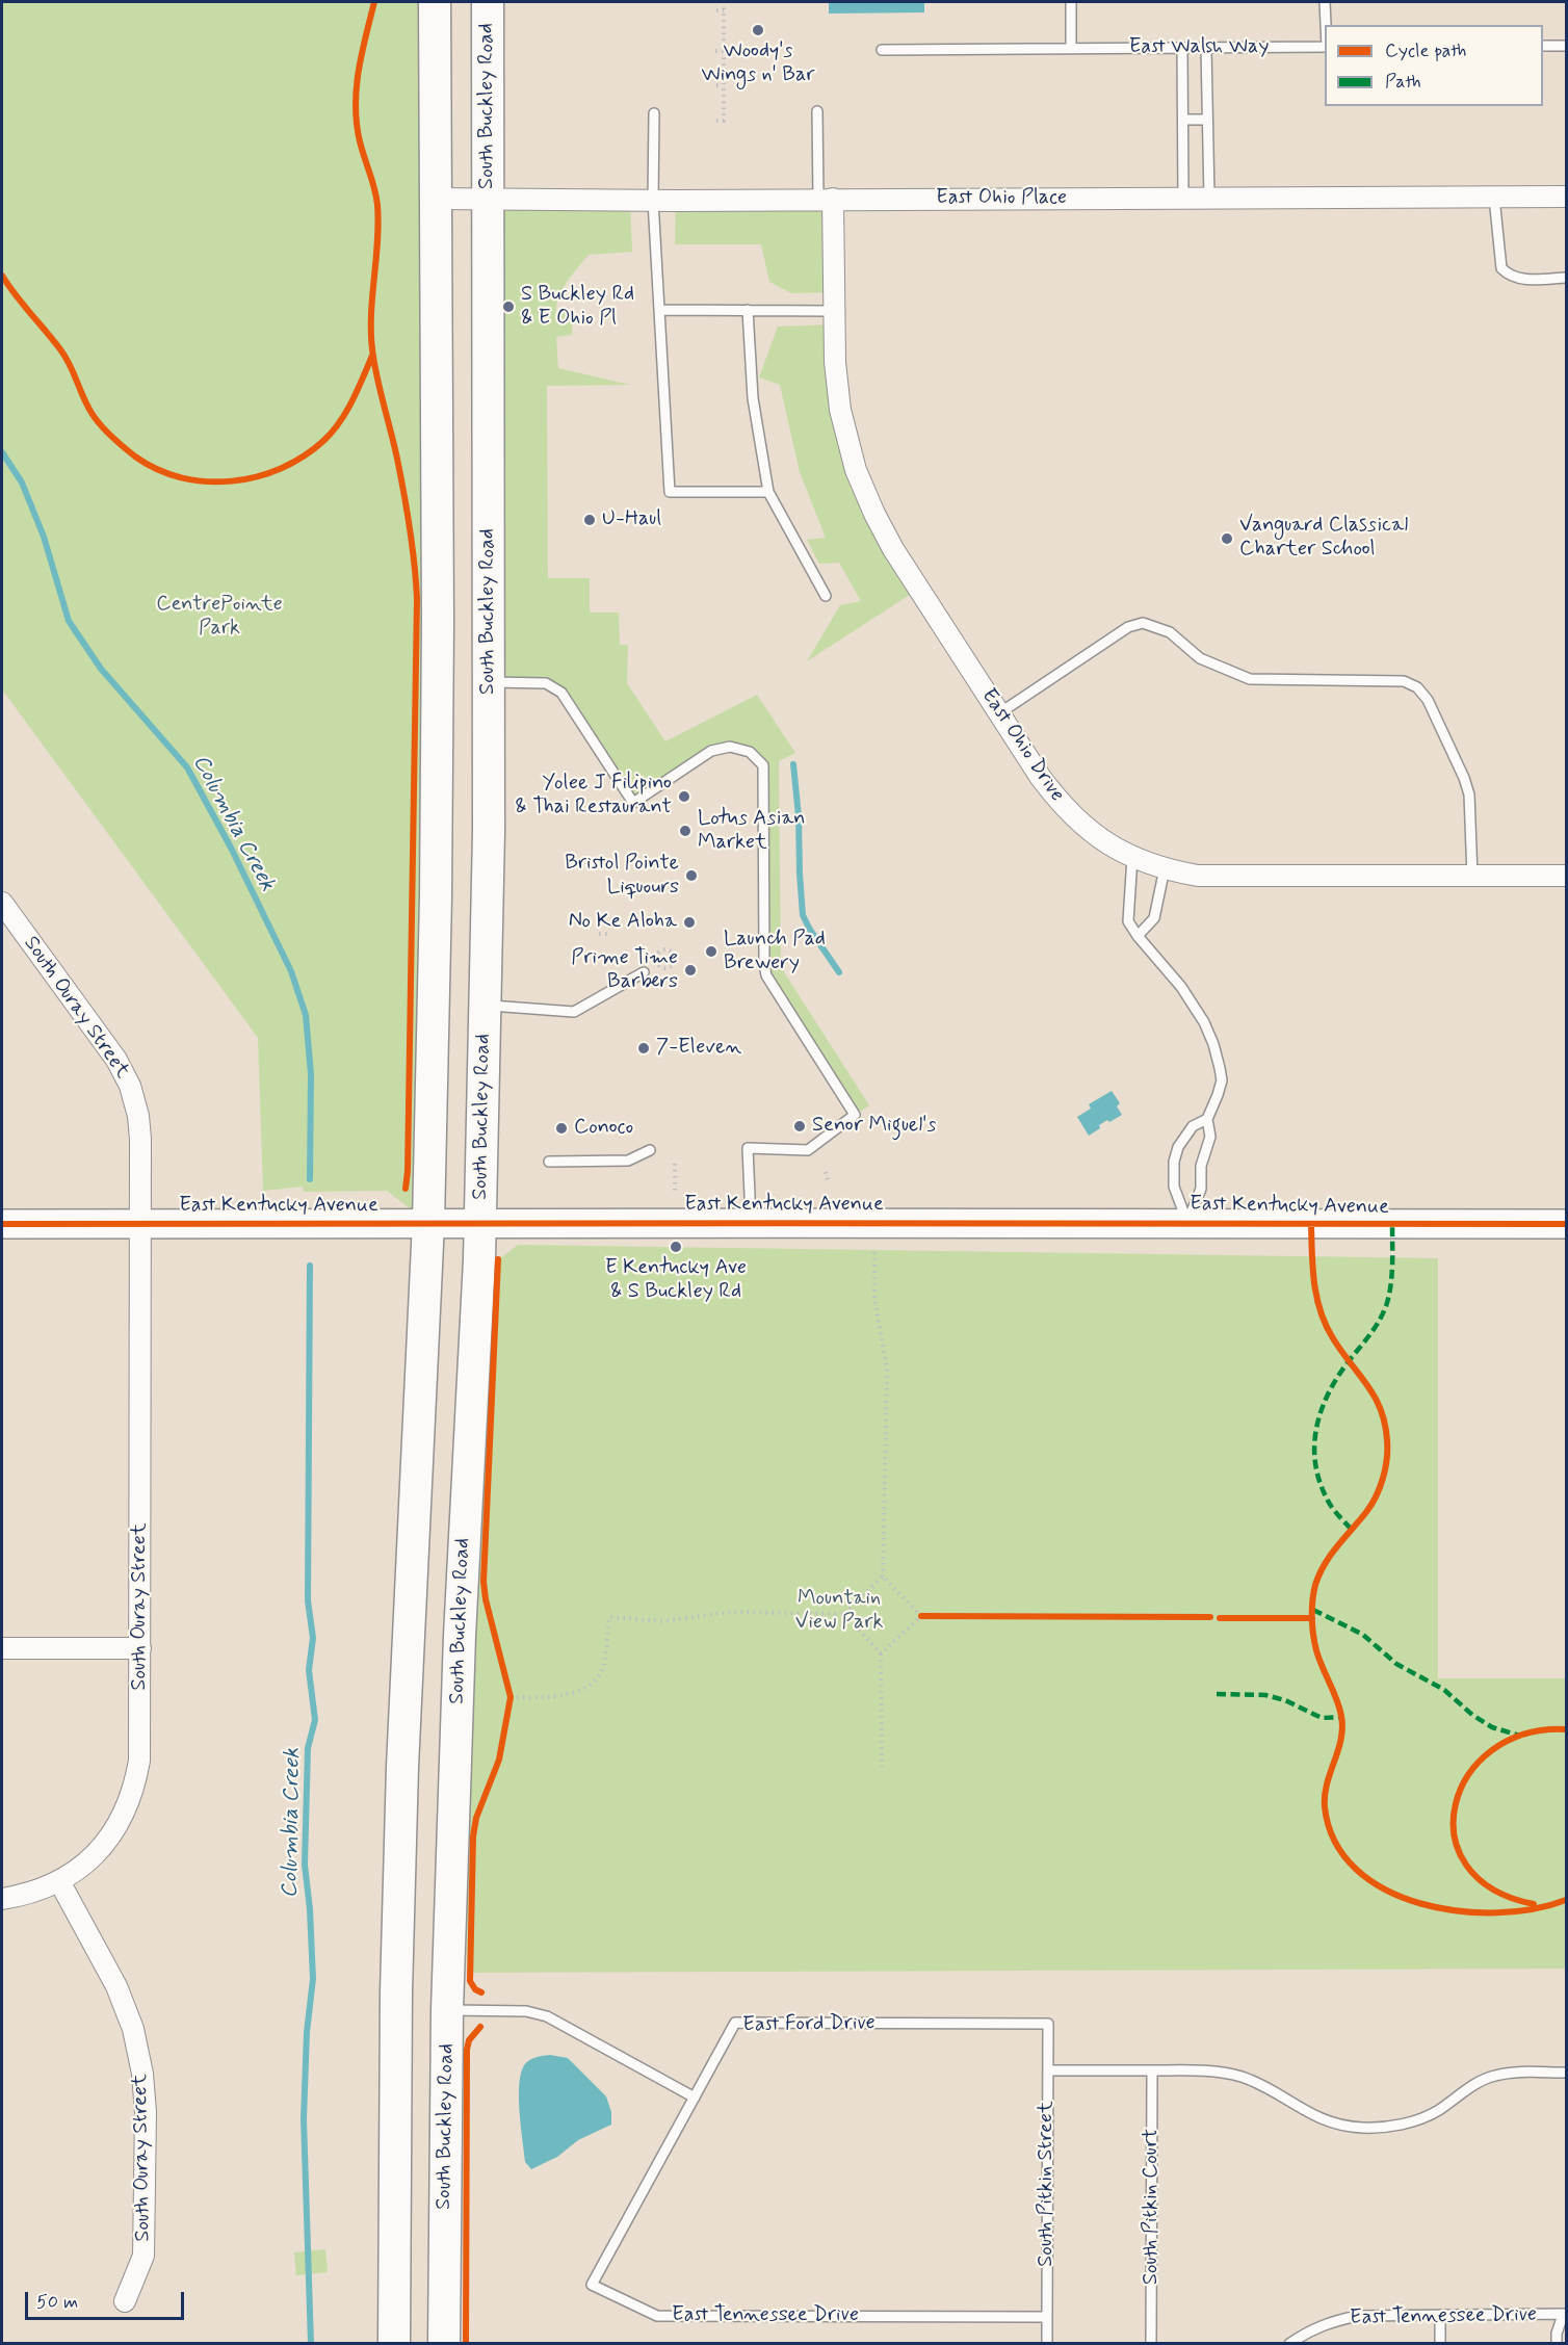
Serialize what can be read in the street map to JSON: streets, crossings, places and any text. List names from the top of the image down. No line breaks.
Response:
{"streets":{"main road":["South Buckley Road"],"street":["East Ohio Place","East Ohio Drive","South Ouray Street","East Kentucky Avenue"],"lane":["East Walsh Way","East Ford Drive","South Pitkin Street","South Pitkin Court","East Tennessee Drive"]},"crossings":[["South Buckley Road","East Ohio Place"],["South Buckley Road","East Kentucky Avenue"],["East Ohio Place","East Ohio Drive"],["South Ouray Street","East Kentucky Avenue"],["East Ford Drive","South Pitkin Street"],["East Ford Drive","East Tennessee Drive"],["South Pitkin Street","East Tennessee Drive"]],"water":["Columbia Creek"],"parks":["CentrePointe Park","Mountain View Park"],"places":["Woody's Wings n' Bar","S Buckley Rd & E Ohio Pl","U-Haul","Vanguard Classical Charter School","Yolee J Filipino & Thai Restaurant","Lotus Asian Market","Bristol Pointe Liquours","No Ke Aloha","Launch Pad Brewery","Prime Time Barbers","7-Eleven","Senor Miguel's","Conoco","E Kentucky Ave & S Buckley Rd"],"legend":["Cycle path","Path"],"scale_bar":"50 m"}
